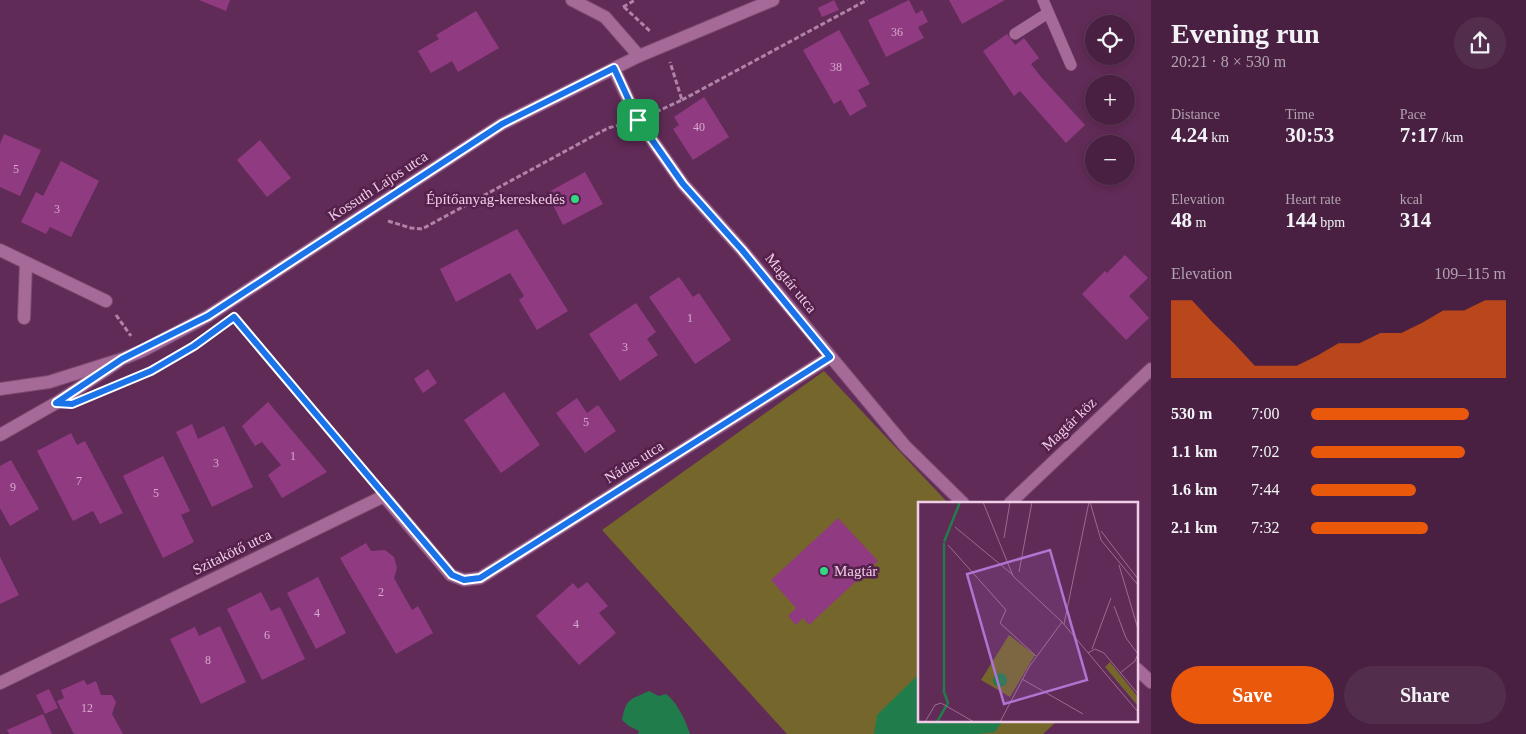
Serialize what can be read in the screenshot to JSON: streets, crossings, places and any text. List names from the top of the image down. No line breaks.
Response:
{"streets":{"street":["Kossuth Lajos utca","Magtár utca","Magtár köz","Nádas utca","Szitakötő utca"]},"crossings":[["Kossuth Lajos utca","Magtár utca"],["Magtár utca","Nádas utca"],["Nádas utca","Szitakötő utca"]],"places":["Építőanyag-kereskedés","Magtár"],"house_numbers":["36","38","40","5","3","1","3","5","1","3","7","9","5","2","4","4","6","8","12"],"page":{"heading":["Evening run","20:21 · 8 × 530 m"],"map_buttons":["+","−"],"stats":[["Distance","4.24 km"],["Time","30:53"],["Pace","7:17 /km"],["Elevation","48 m"],["Heart rate","144 bpm"],["kcal","314"]],"chart":["Elevation","109–115 m"],"list":[{"name":"530 m","note":"7:00"},{"name":"1.1 km","note":"7:02"},{"name":"1.6 km","note":"7:44"},{"name":"2.1 km","note":"7:32"}],"buttons":["Save","Share"]}}
